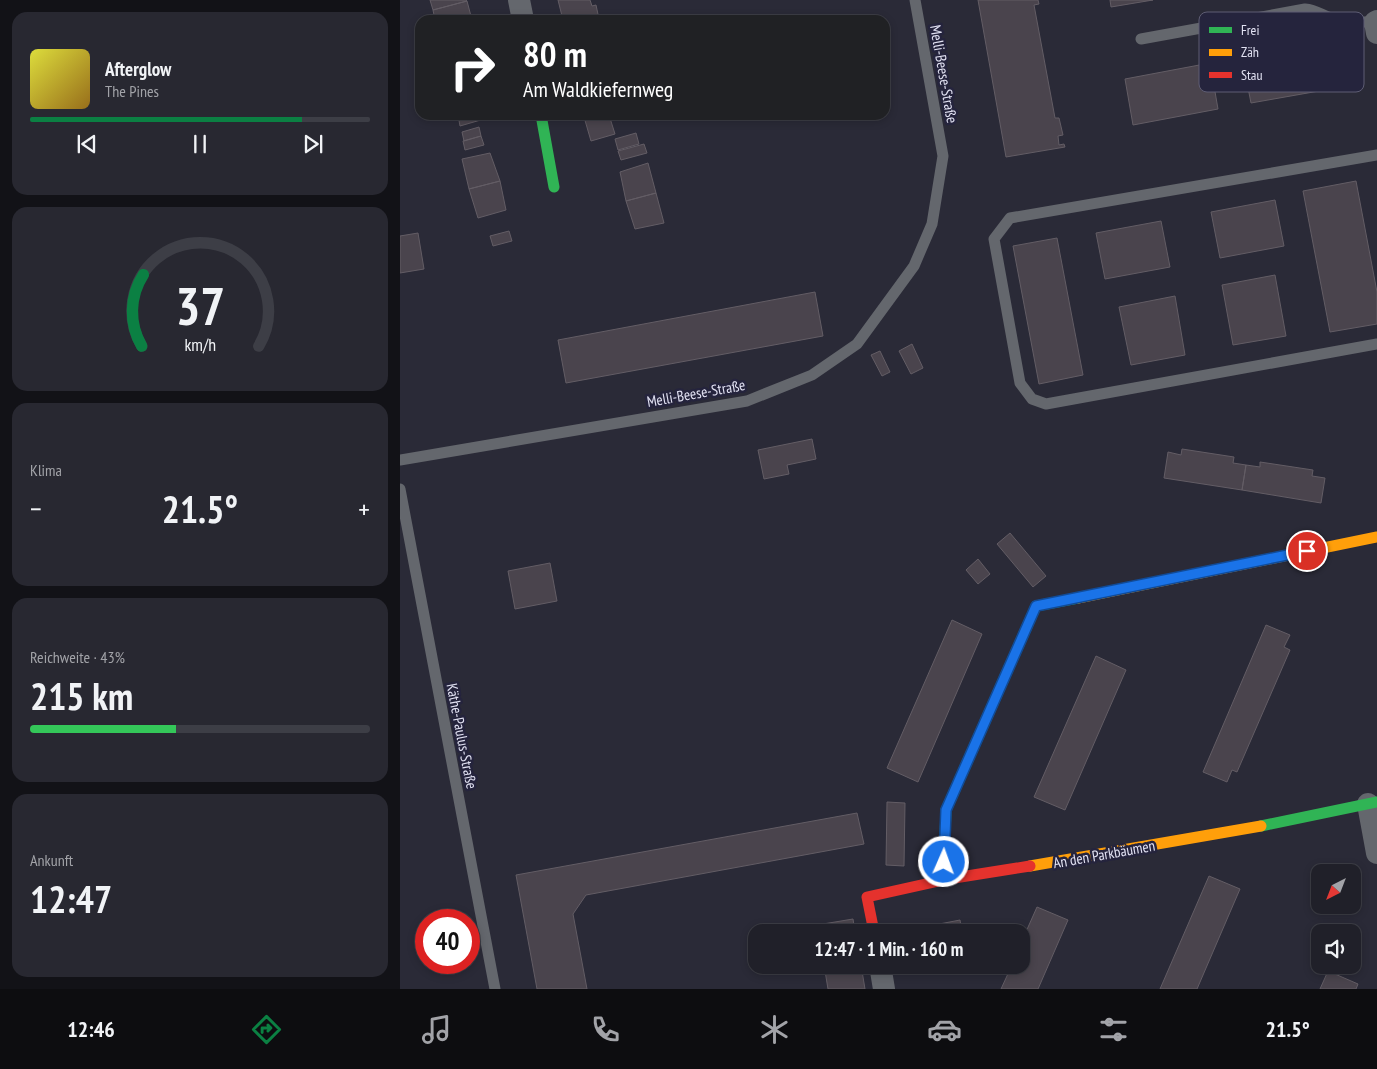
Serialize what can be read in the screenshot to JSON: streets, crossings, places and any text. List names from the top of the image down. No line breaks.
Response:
{"streets":{"street":["An den Parkbäumen"],"lane":["Melli-Beese-Straße","Käthe-Paulus-Straße"]},"legend":["Frei","Zäh","Stau"],"north":"bottom left","page":{"turn":["80 m","Am Waldkiefernweg"],"song":["Afterglow","The Pines"],"tile":["Klima",["Reichweite · 43%","215 km"],["Ankunft","12:47"]],"heat":["−","21.5°","+"],"limit":"40","trip":"12:47 · 1 Min. · 160 m","tabs":["12:46","21.5°"],"gauge":["37","km/h"]}}
